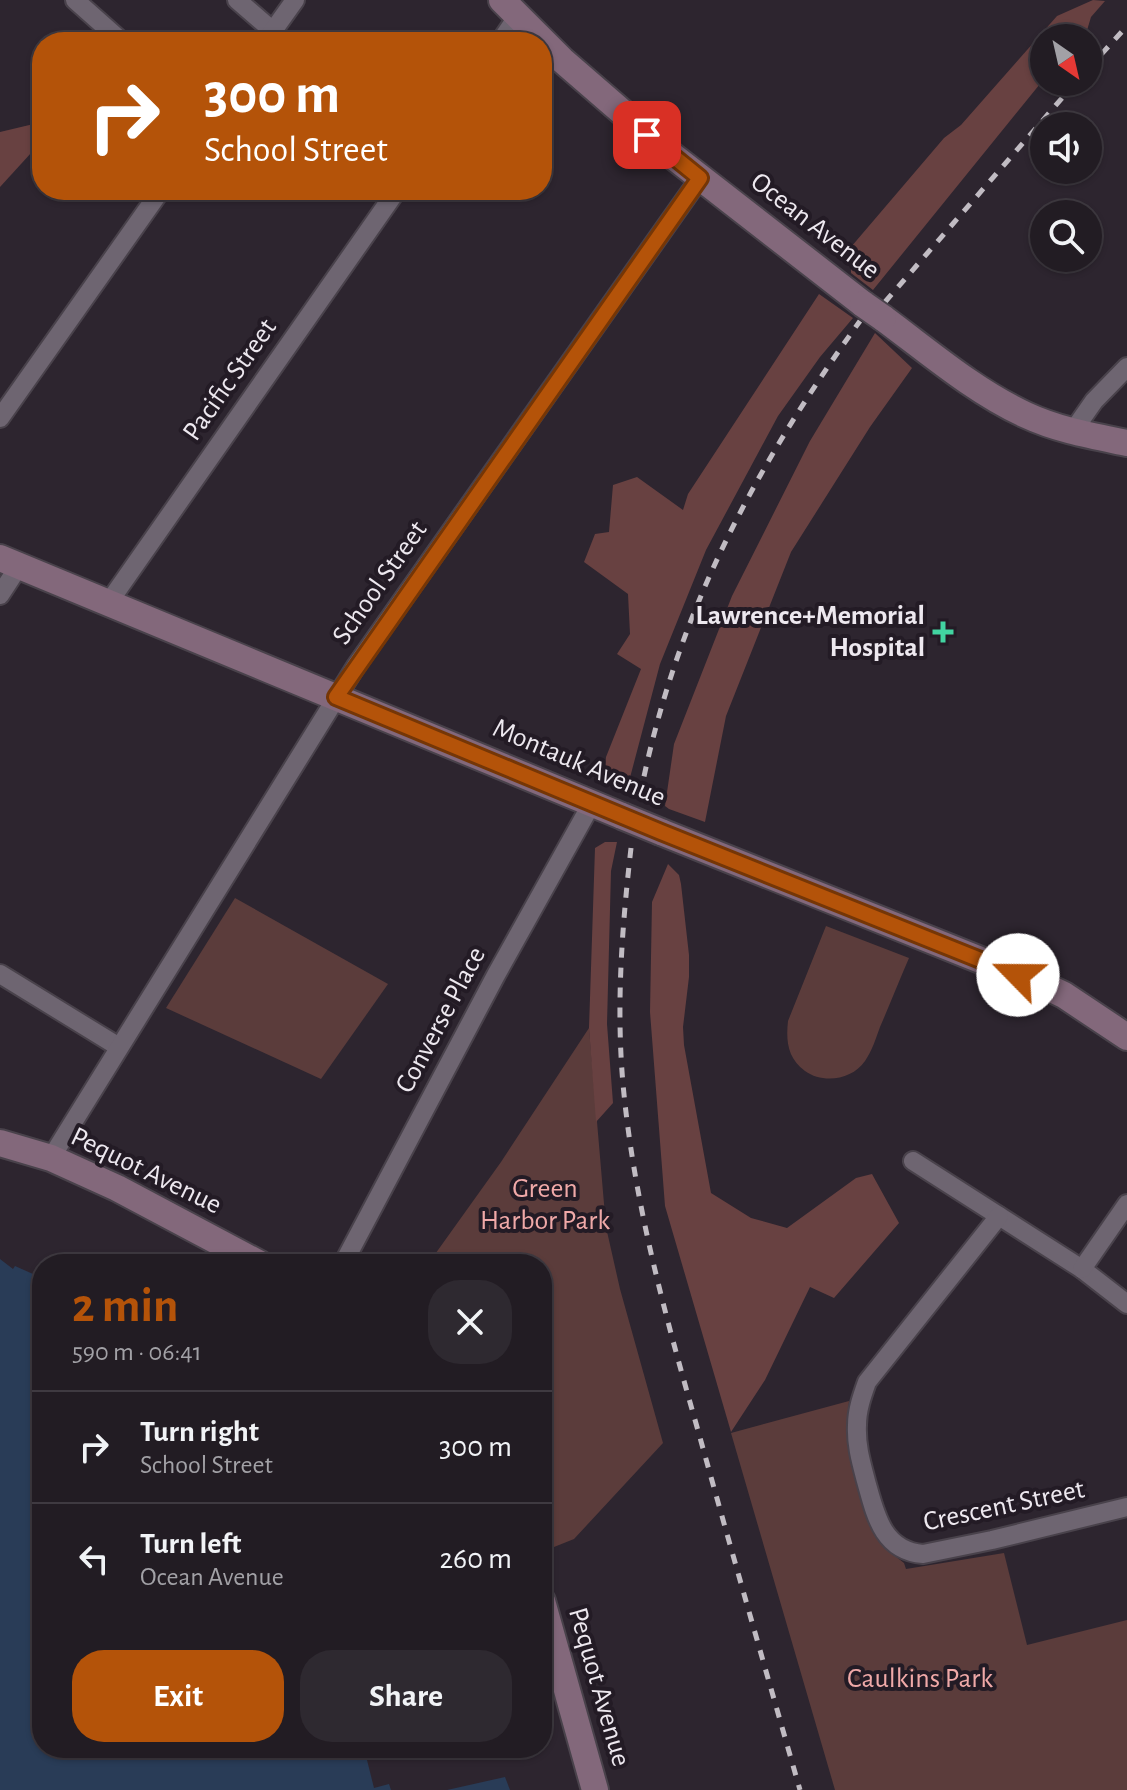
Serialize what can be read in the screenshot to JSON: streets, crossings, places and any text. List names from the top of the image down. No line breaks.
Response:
{"streets":{"street":["Ocean Avenue","Pacific Street","School Street","Montauk Avenue","Converse Place","Pequot Avenue","Crescent Street"]},"crossings":[["Ocean Avenue","School Street"],["Pacific Street","Montauk Avenue"],["School Street","Montauk Avenue"],["School Street","Pequot Avenue"],["Montauk Avenue","Converse Place"]],"parks":["Green Harbor Park","Caulkins Park"],"places":{"health":["Lawrence+Memorial Hospital"]},"north":"bottom right","page":{"turn":["300 m","School Street"],"heading":["2 min","590 m · 06:41"],"list":[{"name":"Turn right","note":"School Street","value":"300 m"},{"name":"Turn left","note":"Ocean Avenue","value":"260 m"}],"buttons":["Exit","Share"]}}
